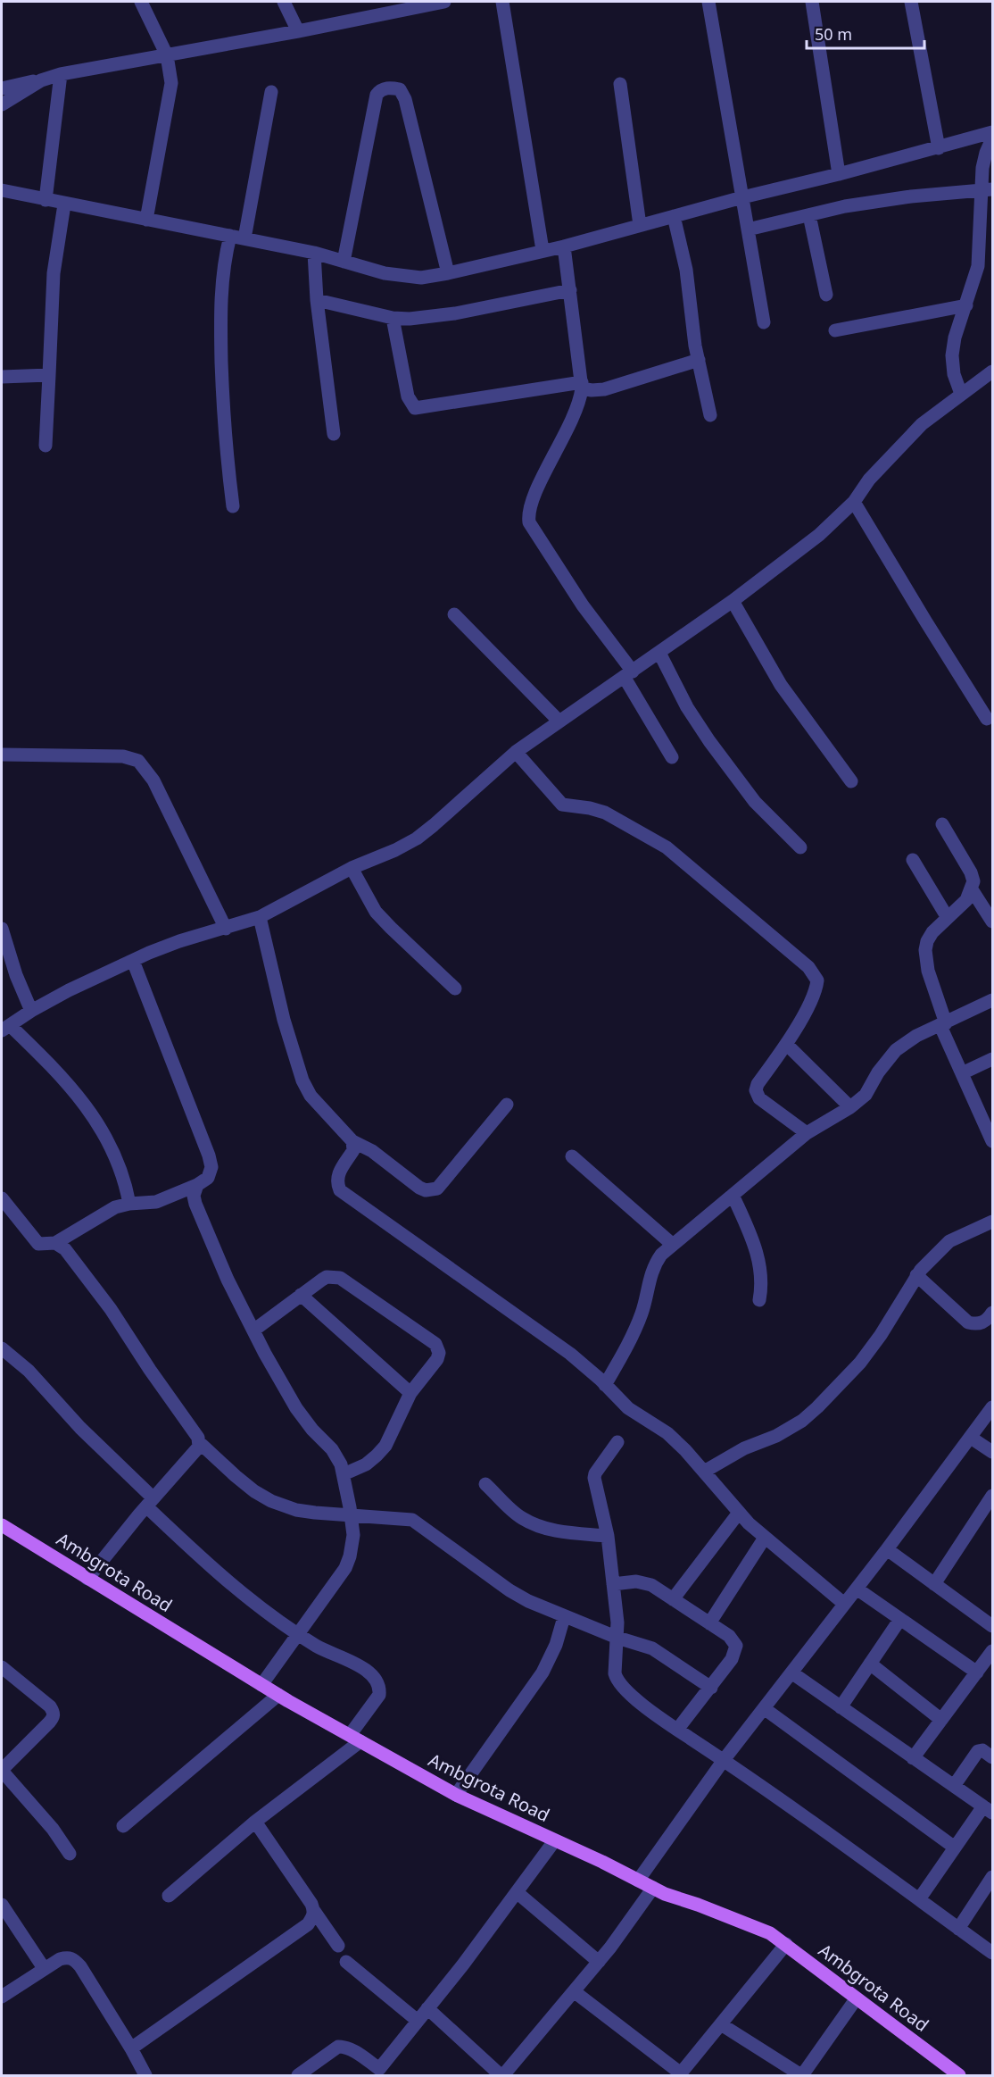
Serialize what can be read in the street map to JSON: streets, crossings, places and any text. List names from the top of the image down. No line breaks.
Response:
{"streets":{"main road":["Ambgrota Road"]},"scale_bar":"50 m"}
